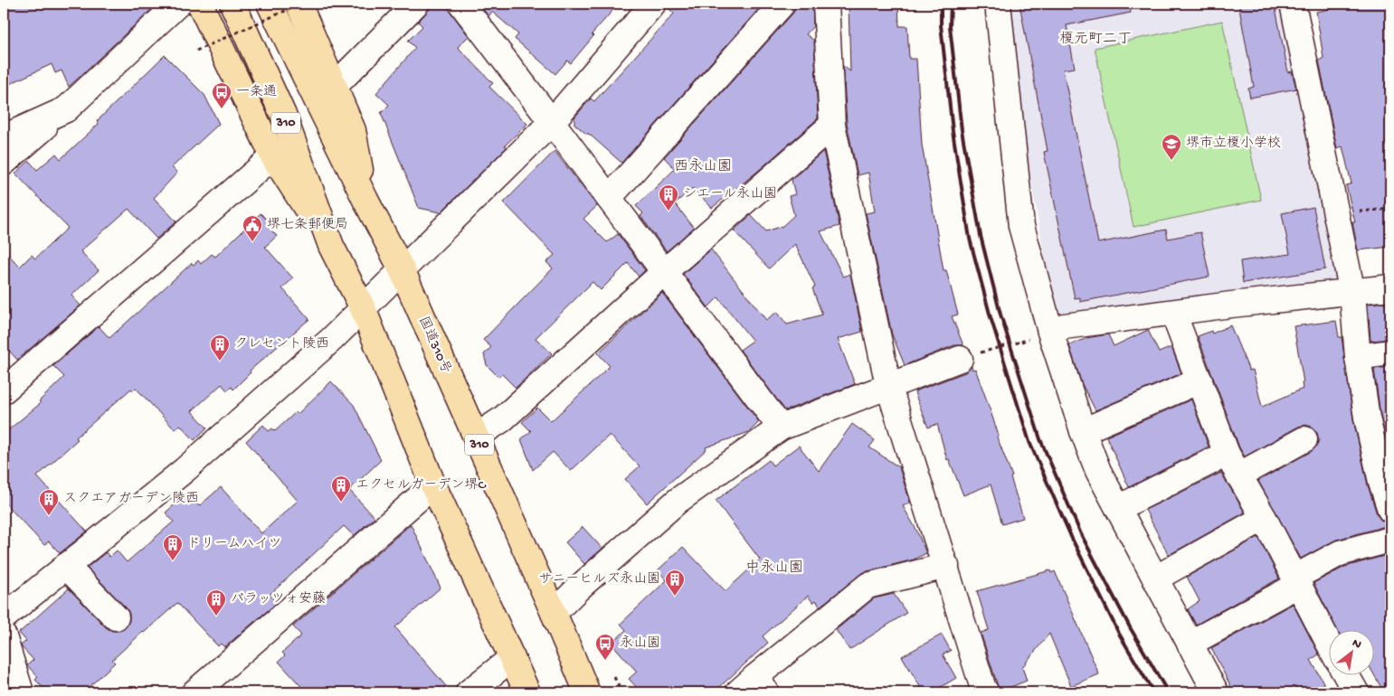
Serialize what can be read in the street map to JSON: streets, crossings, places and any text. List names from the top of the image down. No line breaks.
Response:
{"streets":{"highway":["310","国道310号"]},"districts":["榎元町二丁","西永山園","中永山園"],"places":{"bus stop":["一条通","永山園"],"school or university":["堺市立榎小学校"],"building":["シエール永山園","クレセント陵西","エクセルガーデン堺C","スクエアガーデン陵西","ドリームハイツ","サニーヒルズ永山園","パラッツォ安藤"],"public building":["堺七条郵便局"]},"north":"top right"}
